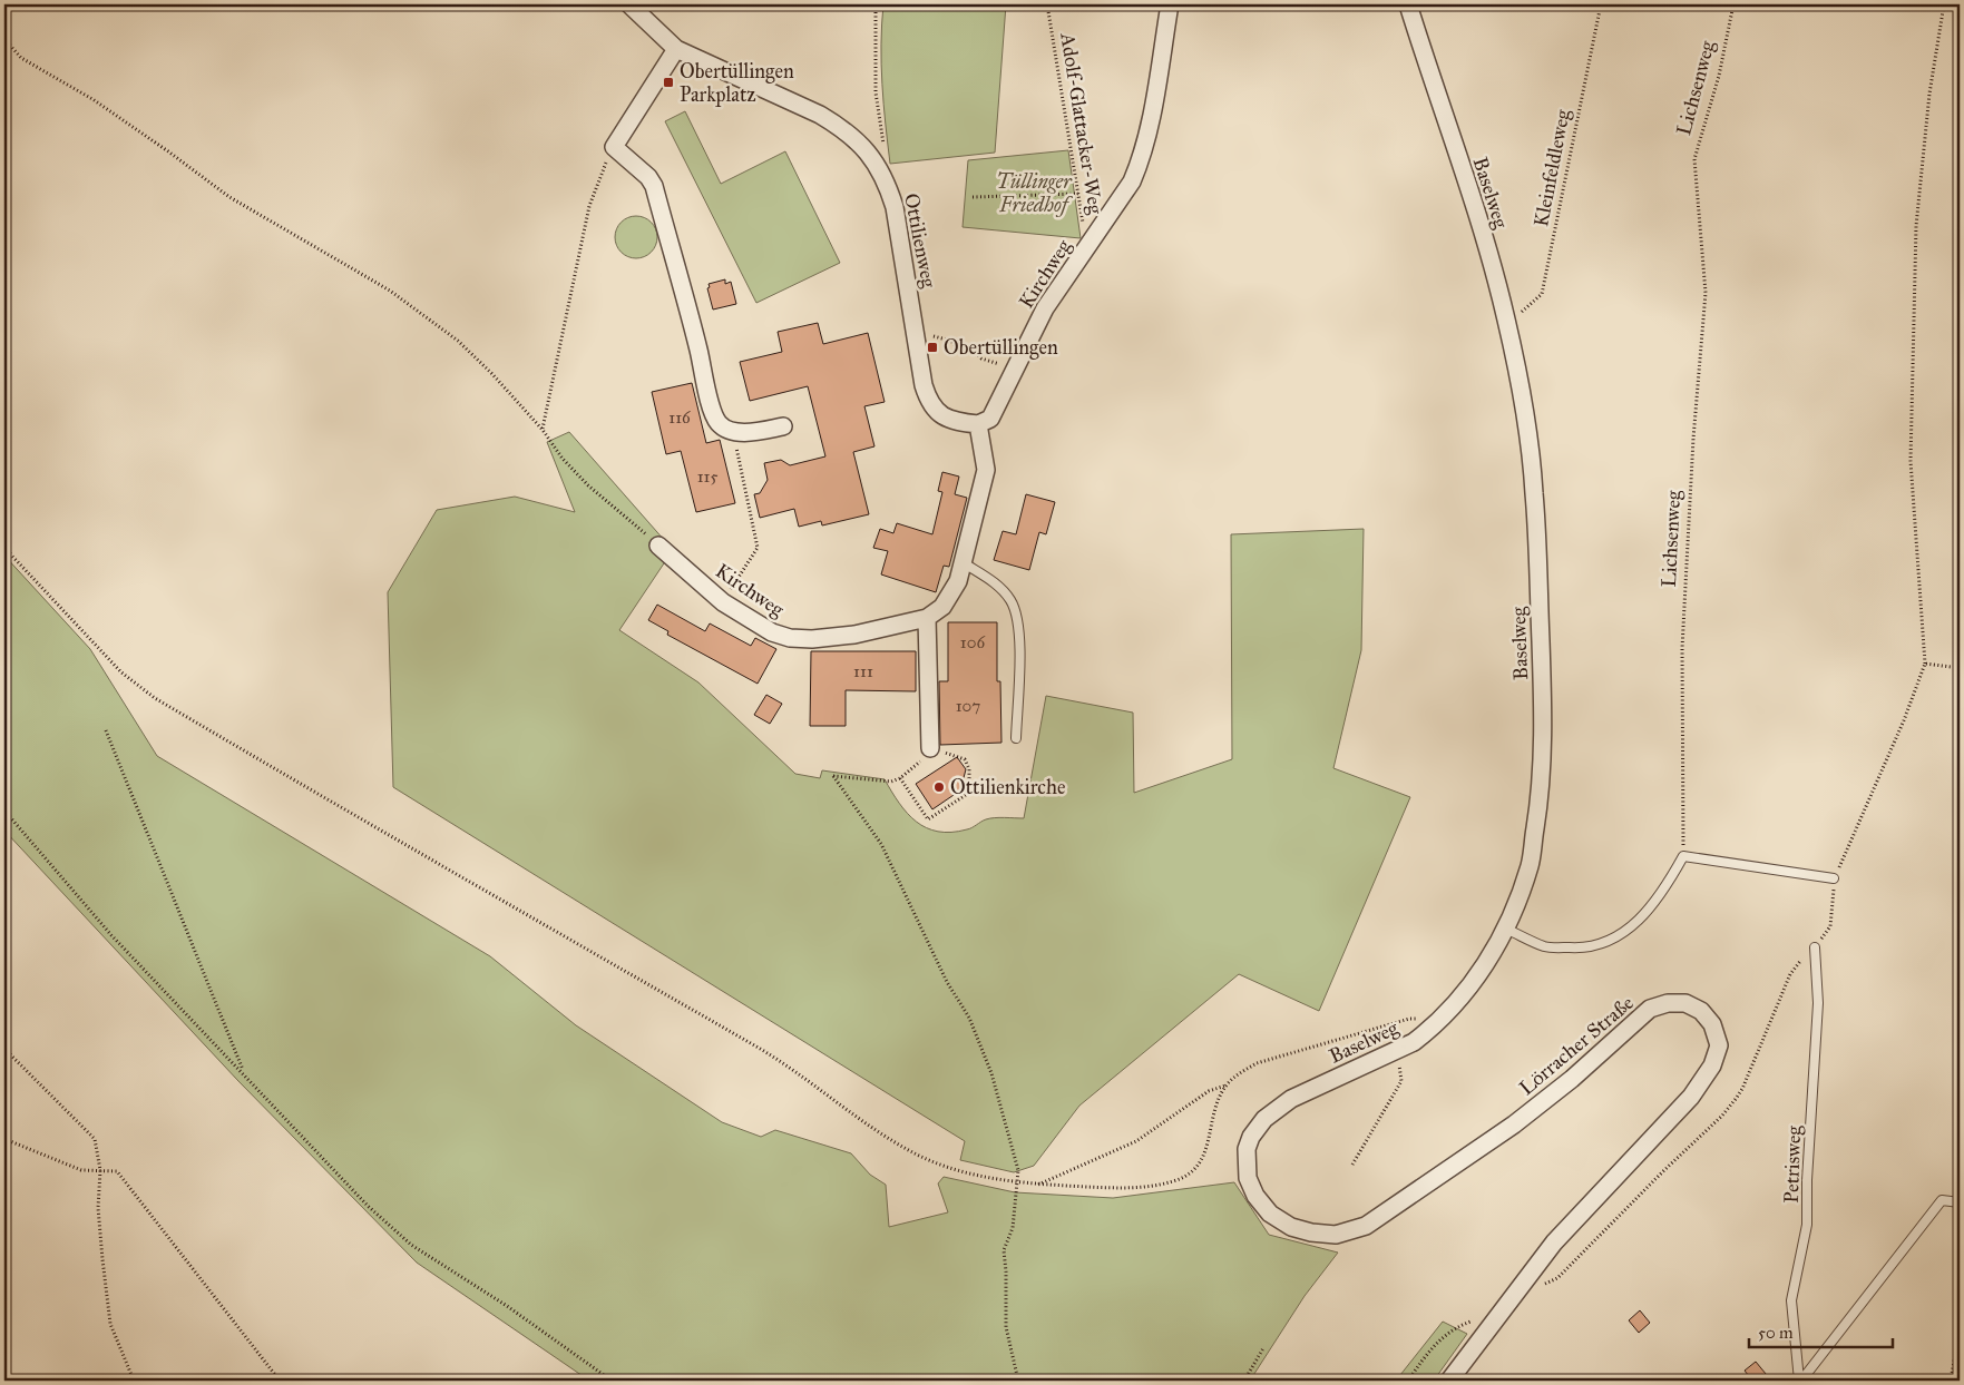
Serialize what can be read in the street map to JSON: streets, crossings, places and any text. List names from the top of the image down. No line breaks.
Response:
{"streets":{"street":["Baselweg","Ottilienweg","Kirchweg","Lörracher Straße"],"lane":["Petrisweg"],"path":["Lichsenweg","Adolf-Glattacker-Weg","Kleinfeldleweg"]},"crossings":[["Adolf-Glattacker-Weg","Kirchweg"],["Kleinfeldleweg","Baselweg"],["Baselweg","Lörracher Straße"],["Ottilienweg","Kirchweg"]],"parks":["Tüllinger Friedhof"],"places":{"transit":["Obertüllingen Parkplatz","Obertüllingen"],"other":["Ottilienkirche"]},"house_numbers":["116","115","106","111","107"],"scale_bar":"50 m"}
